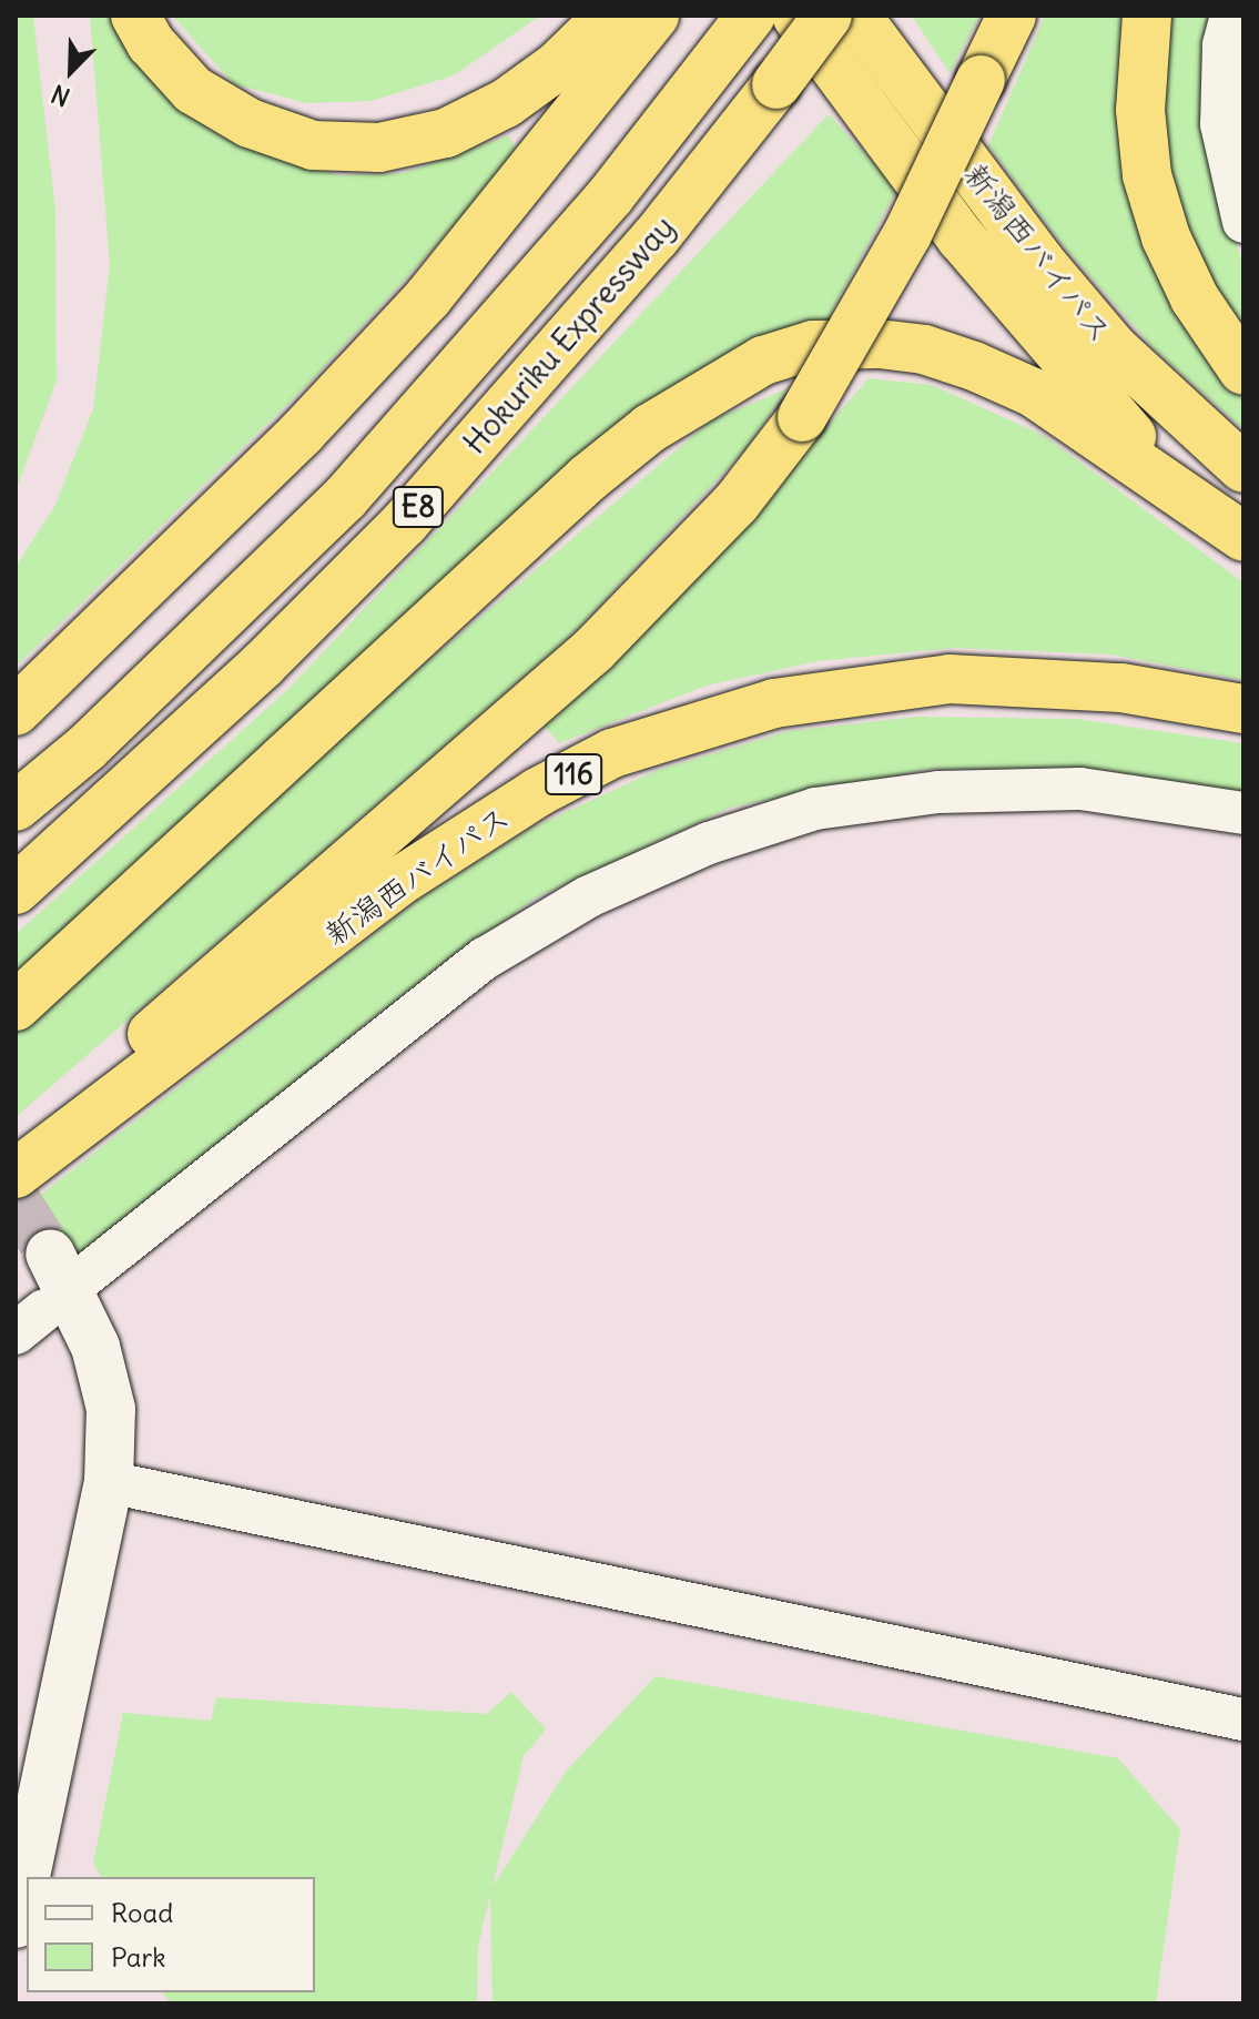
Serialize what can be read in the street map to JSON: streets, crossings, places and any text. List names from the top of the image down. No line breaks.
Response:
{"streets":{"highway":["新潟西バイパス","Hokuriku Expressway","E8","116"]},"legend":["Road","Park"],"north":"bottom left"}
